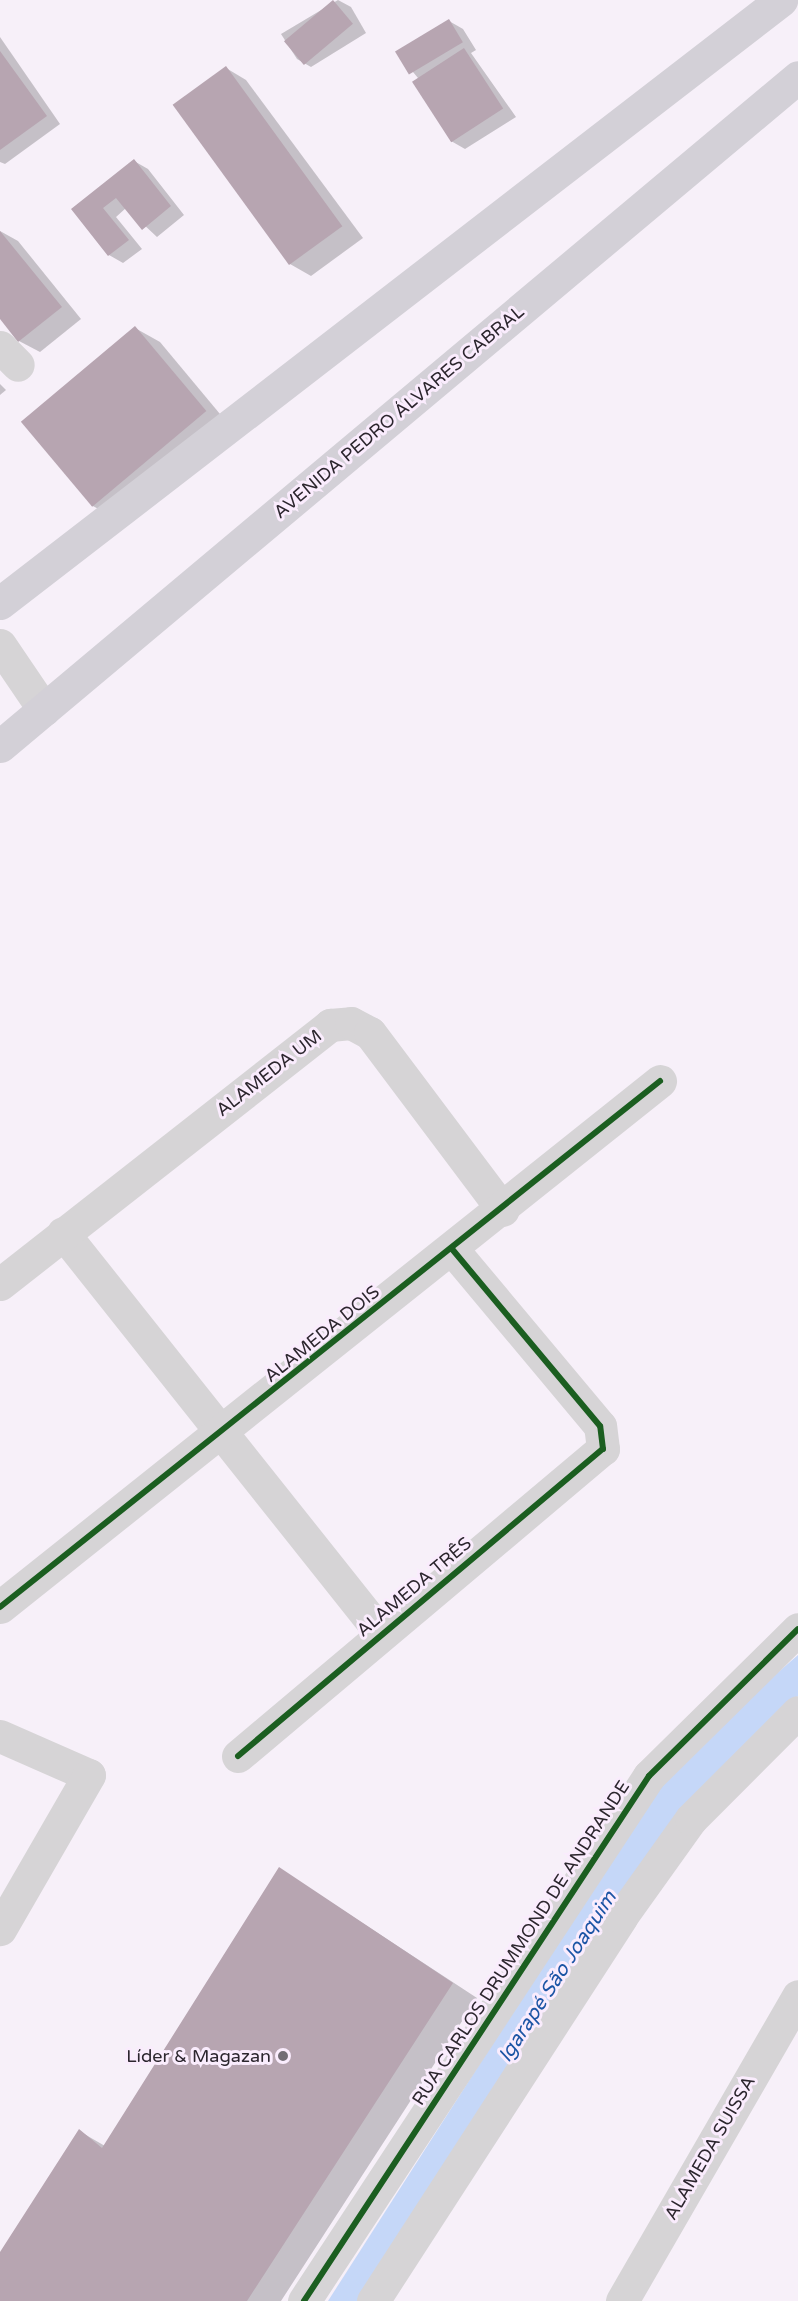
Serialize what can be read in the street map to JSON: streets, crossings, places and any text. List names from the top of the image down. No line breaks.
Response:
{"streets":{"main road":["AVENIDA PEDRO ÁLVARES CABRAL"],"street":["ALAMEDA UM","ALAMEDA DOIS","ALAMEDA TRÊS","RUA CARLOS DRUMMOND DE ANDRANDE","ALAMEDA SUISSA"]},"crossings":[["ALAMEDA UM","ALAMEDA DOIS"],["ALAMEDA DOIS","ALAMEDA TRÊS"]],"water":["Igarapé São Joaquim"],"places":["Líder & Magazan"]}
